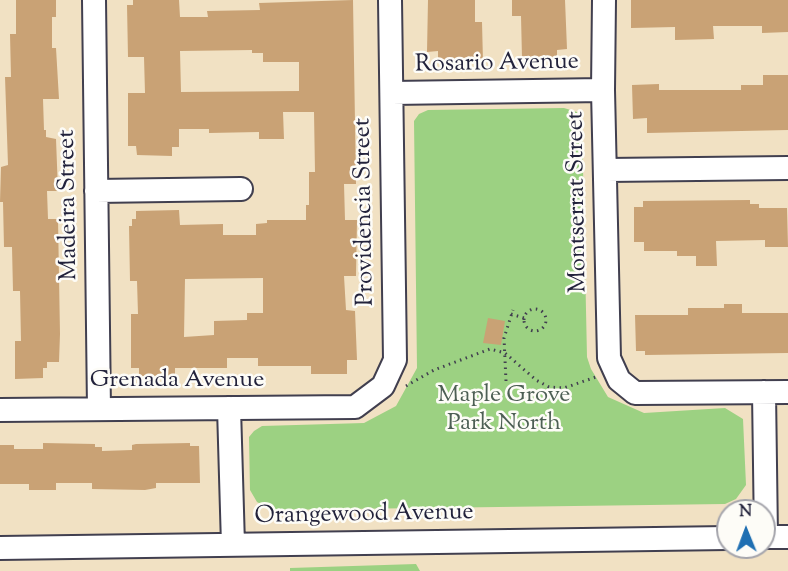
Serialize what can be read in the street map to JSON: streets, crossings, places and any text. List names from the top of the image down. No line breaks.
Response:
{"streets":{"street":["Rosario Avenue","Montserrat Street","Madeira Street","Providencia Street","Grenada Avenue","Orangewood Avenue"]},"crossings":[["Rosario Avenue","Montserrat Street"],["Rosario Avenue","Providencia Street"],["Madeira Street","Grenada Avenue"],["Providencia Street","Grenada Avenue"]],"parks":["Maple Grove Park North"],"north":"top"}
